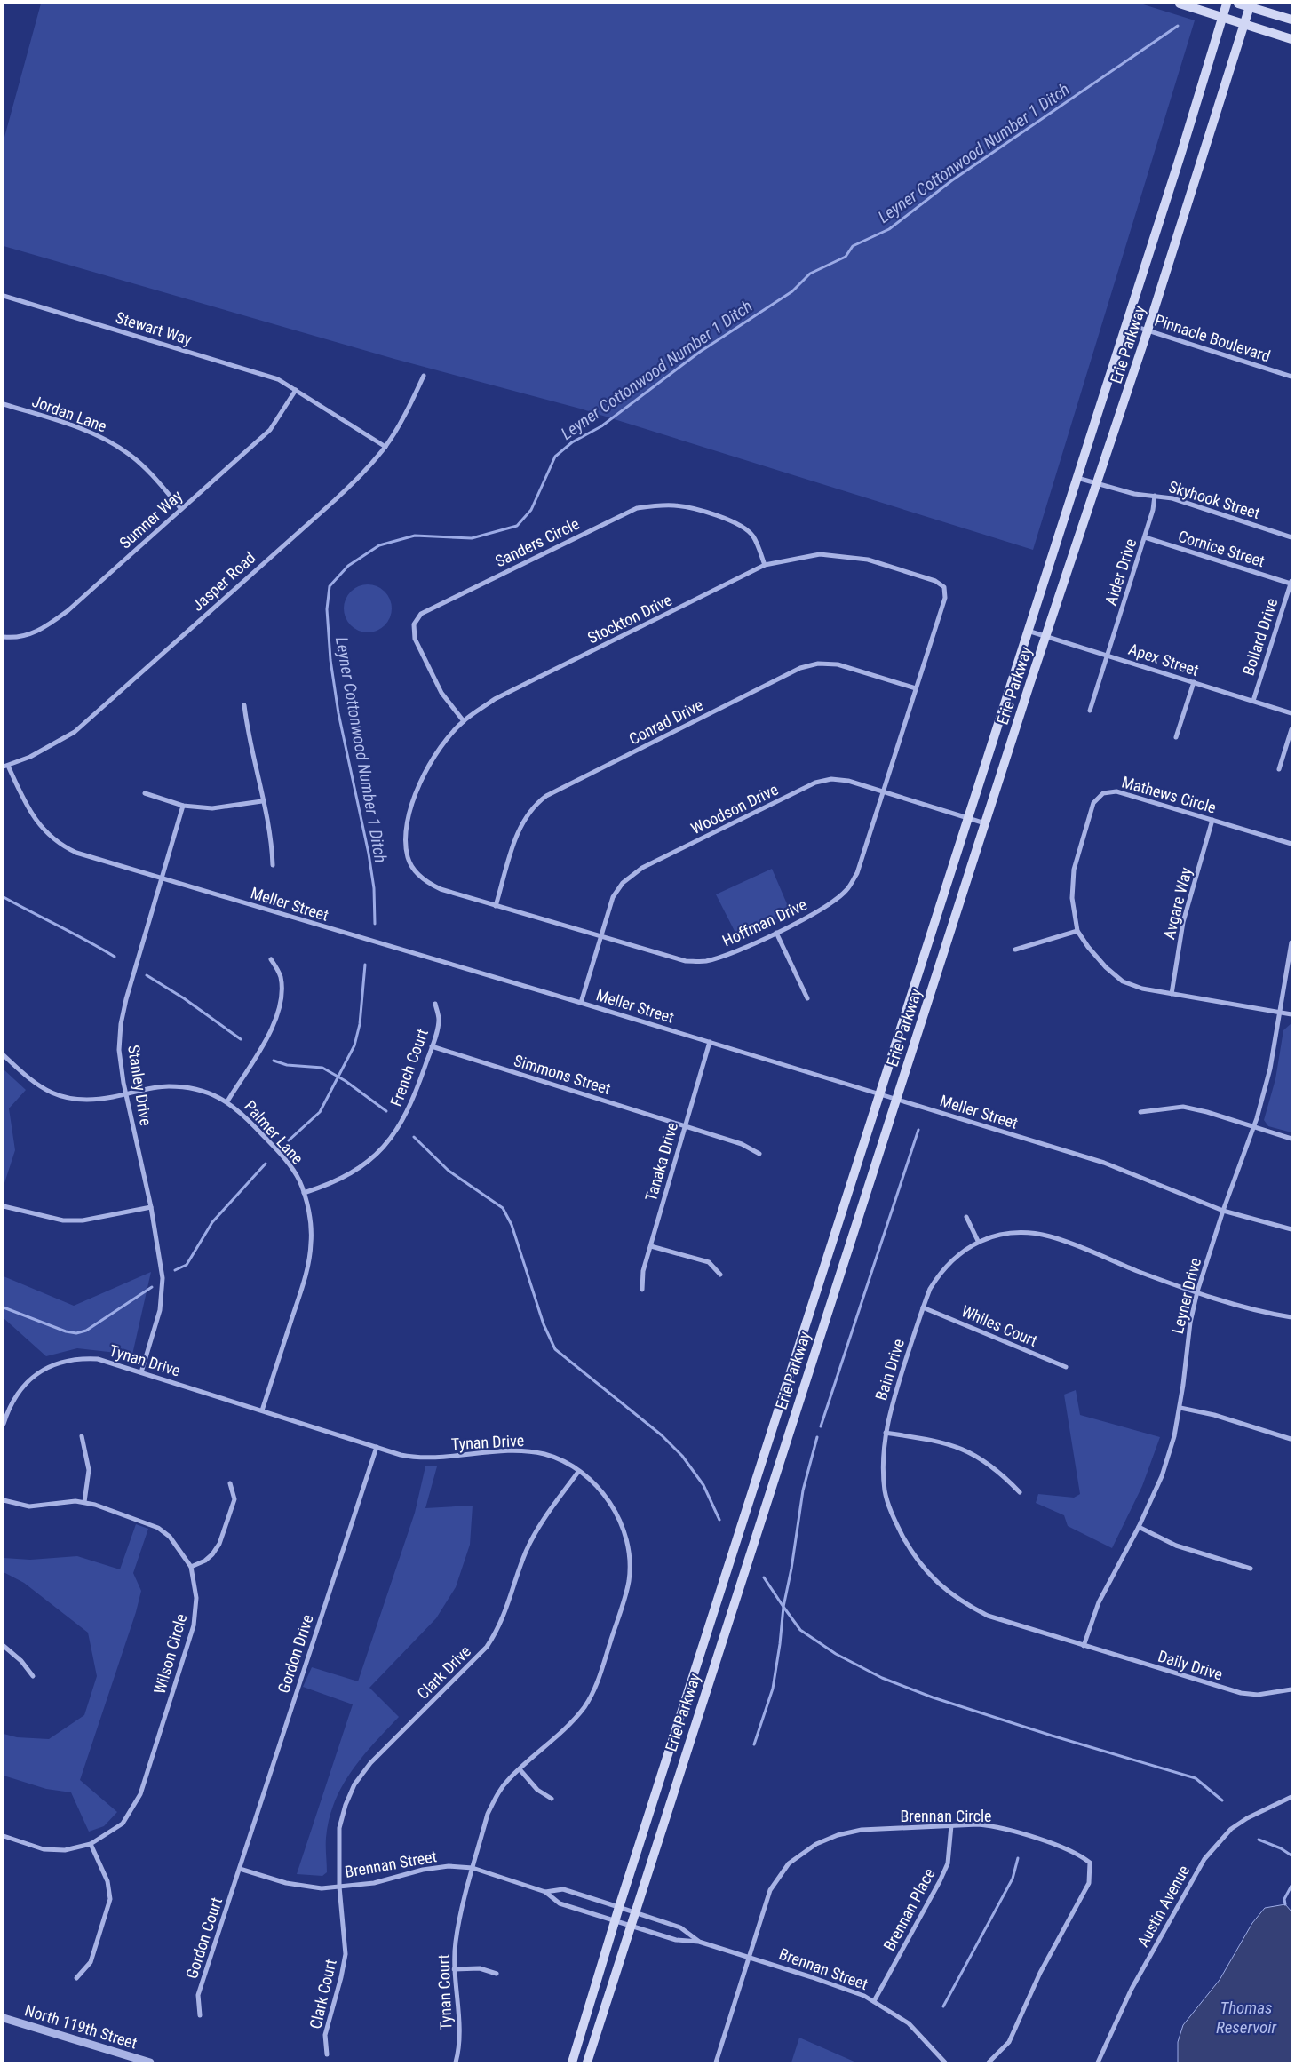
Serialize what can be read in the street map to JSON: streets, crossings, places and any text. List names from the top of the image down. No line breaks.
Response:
{"streets":{"main road":["Erie Parkway"],"street":["Stewart Way","Pinnacle Boulevard","Jordan Lane","Skyhook Street","Sumner Way","Sanders Circle","Cornice Street","Aider Drive","Jasper Road","Stockton Drive","Bollard Drive","Apex Street","Conrad Drive","Mathews Circle","Woodson Drive","Avgare Way","Meller Street","Hoffman Drive","French Court","Simmons Street","Stanley Drive","Palmer Lane","Tanaka Drive","Leyner Drive","Whiles Court","Tynan Drive","Bain Drive","Wilson Circle","Gordon Drive","Daily Drive","Clark Drive","Brennan Circle","Brennan Street","Austin Avenue","Brennan Place","Gordon Court","Tynan Court","Clark Court","North 119th Street"]},"crossings":[["Stewart Way","Sumner Way"],["Stewart Way","Jasper Road"],["Pinnacle Boulevard","Erie Parkway"],["Erie Parkway","Skyhook Street"],["Erie Parkway","Apex Street"],["Erie Parkway","Woodson Drive"],["Erie Parkway","Meller Street"],["Erie Parkway","Brennan Street"],["Jordan Lane","Sumner Way"],["Skyhook Street","Aider Drive"],["Sanders Circle","Stockton Drive"],["Cornice Street","Aider Drive"],["Cornice Street","Bollard Drive"],["Aider Drive","Apex Street"],["Jasper Road","Meller Street"],["Stockton Drive","Hoffman Drive"],["Bollard Drive","Apex Street"],["Conrad Drive","Hoffman Drive"],["Mathews Circle","Avgare Way"],["Mathews Circle","Leyner Drive"],["Woodson Drive","Meller Street"],["Woodson Drive","Hoffman Drive"],["Meller Street","Stanley Drive"],["Meller Street","Tanaka Drive"],["Meller Street","Leyner Drive"],["French Court","Simmons Street"],["French Court","Palmer Lane"],["Simmons Street","Tanaka Drive"],["Stanley Drive","Palmer Lane"],["Stanley Drive","Tynan Drive"],["Palmer Lane","Tynan Drive"],["Leyner Drive","Bain Drive"],["Leyner Drive","Daily Drive"],["Whiles Court","Bain Drive"],["Tynan Drive","Gordon Drive"],["Tynan Drive","Clark Drive"],["Tynan Drive","Brennan Street"],["Tynan Drive","Tynan Court"],["Bain Drive","Daily Drive"],["Gordon Drive","Brennan Street"],["Gordon Drive","Gordon Court"],["Clark Drive","Brennan Street"],["Clark Drive","Clark Court"],["Brennan Circle","Brennan Street"],["Brennan Circle","Brennan Place"],["Brennan Street","Brennan Place"],["Brennan Street","Gordon Court"],["Brennan Street","Tynan Court"],["Brennan Street","Clark Court"]],"water":["Leyner Cottonwood Number 1 Ditch","Thomas Reservoir"]}
